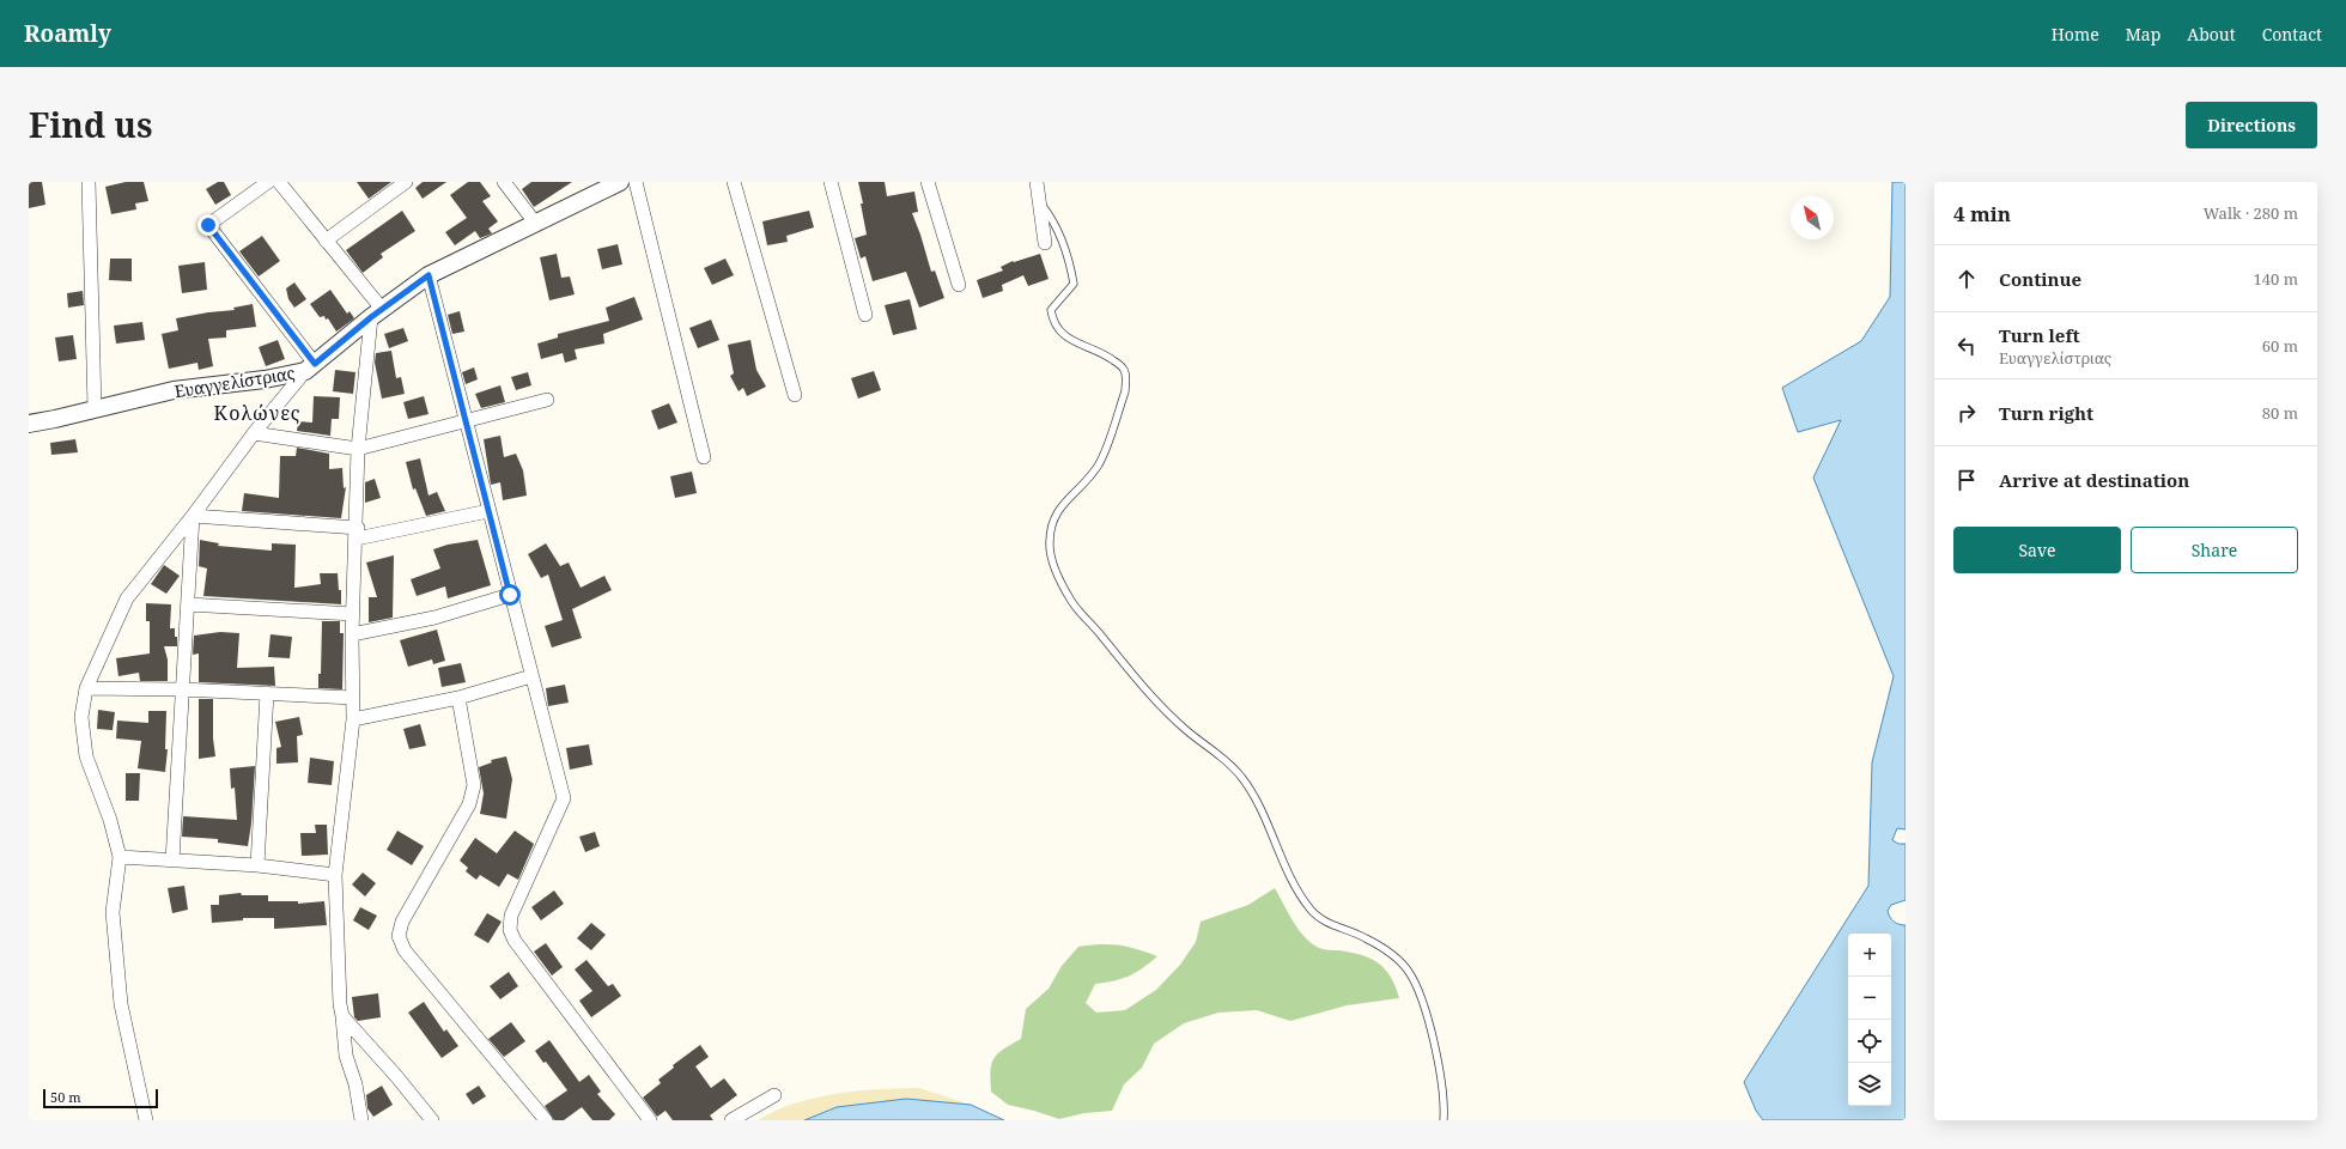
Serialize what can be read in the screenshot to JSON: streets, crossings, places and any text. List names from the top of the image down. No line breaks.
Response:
{"streets":{"street":["Ευαγγελίστριας"]},"districts":["Κολώνες"],"scale_bar":"50 m","north":"top left","page":{"header":"Roamly","nav":["Home","Map","About","Contact"],"title":"Find us","buttons":["Directions",["Save","Share"]],"heading":["4 min","Walk · 280 m"],"list":[["Continue","140 m"],["Turn left","Ευαγγελίστριας","60 m"],["Turn right","80 m"],"Arrive at destination"],"map_buttons":["+","−"],"scale":"50 m"}}
